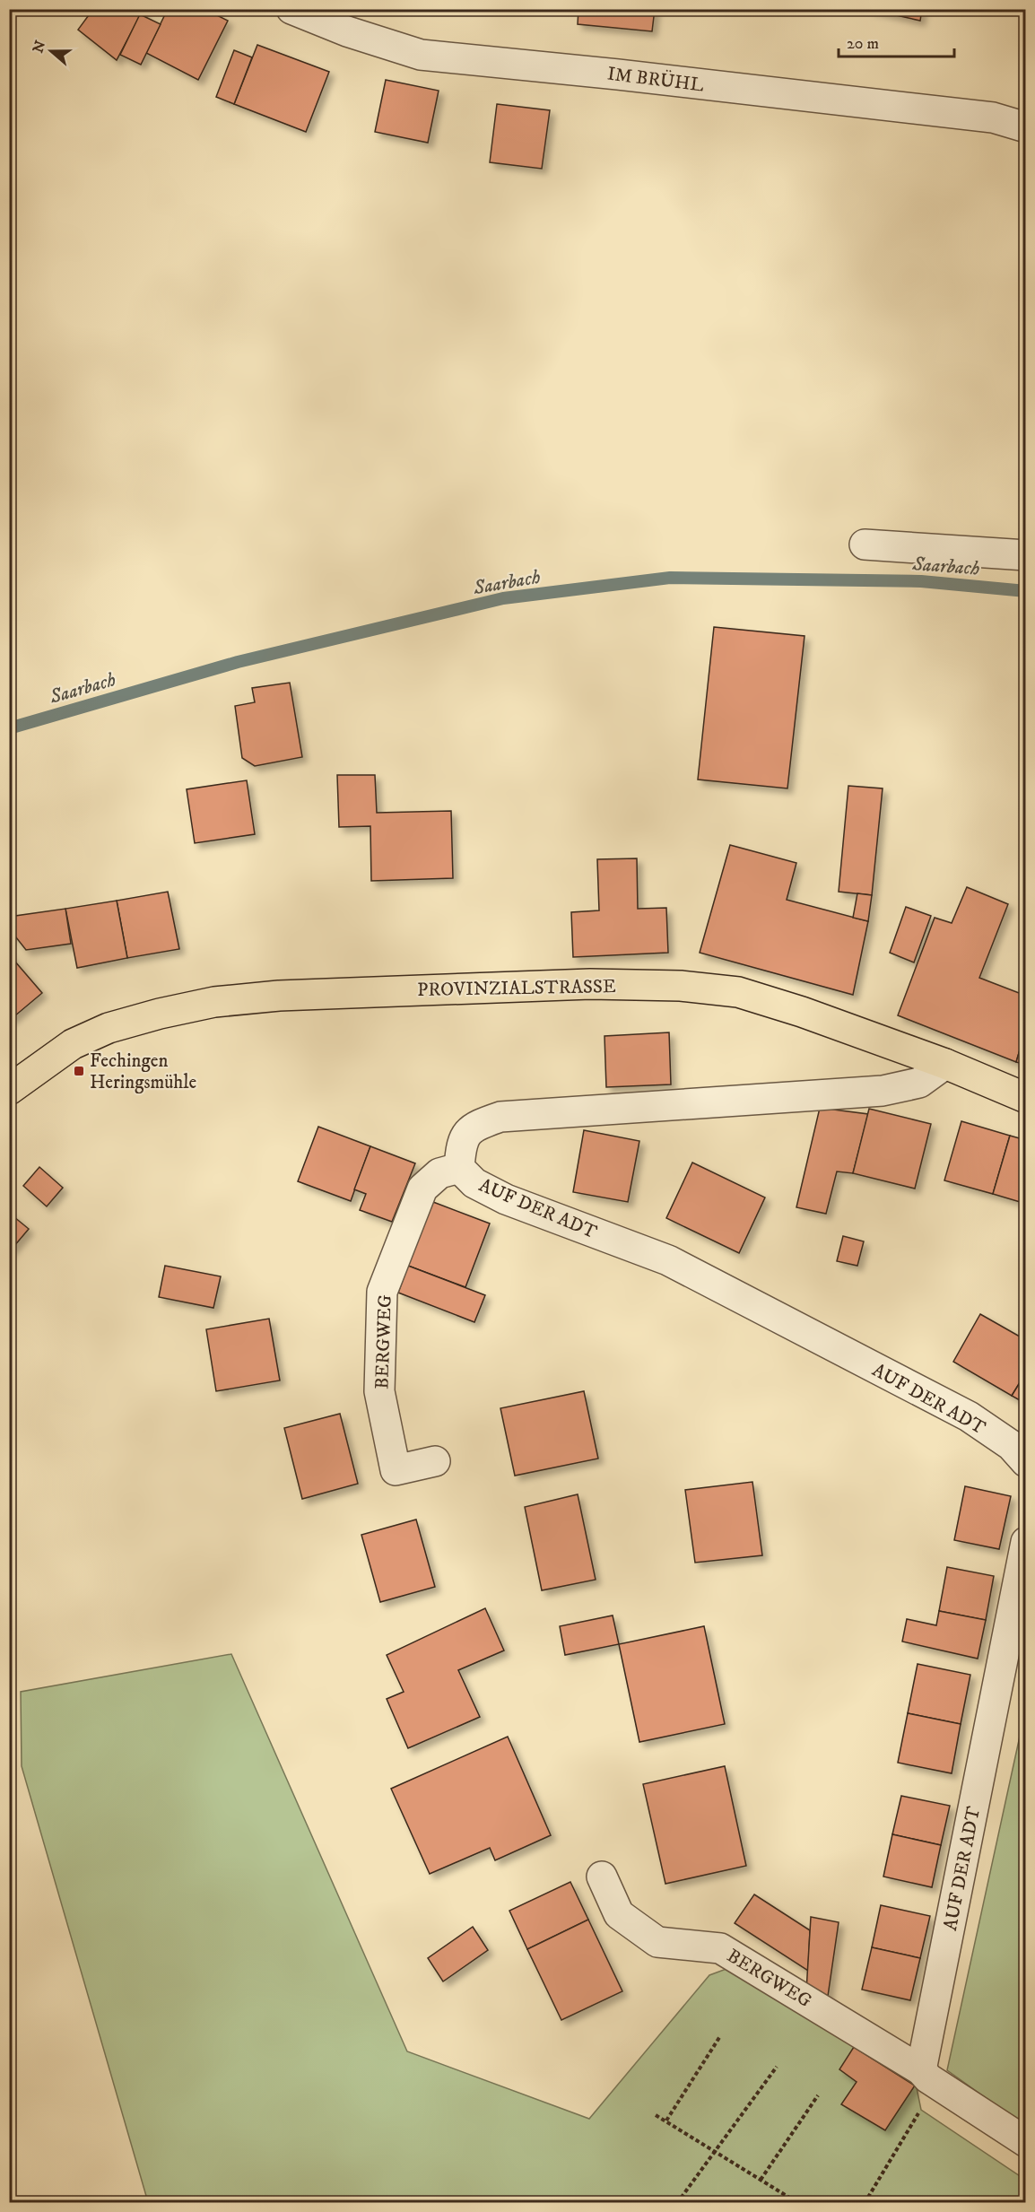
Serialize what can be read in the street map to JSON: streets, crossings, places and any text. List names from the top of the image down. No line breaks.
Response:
{"streets":{"main road":["PROVINZIALSTRASSE"],"street":["IM BRÜHL","AUF DER ADT","BERGWEG"]},"crossings":[["PROVINZIALSTRASSE","AUF DER ADT"],["AUF DER ADT","BERGWEG"]],"water":["Saarbach"],"places":{"transit":["Fechingen Heringsmühle"]},"scale_bar":"20 m","north":"left"}
